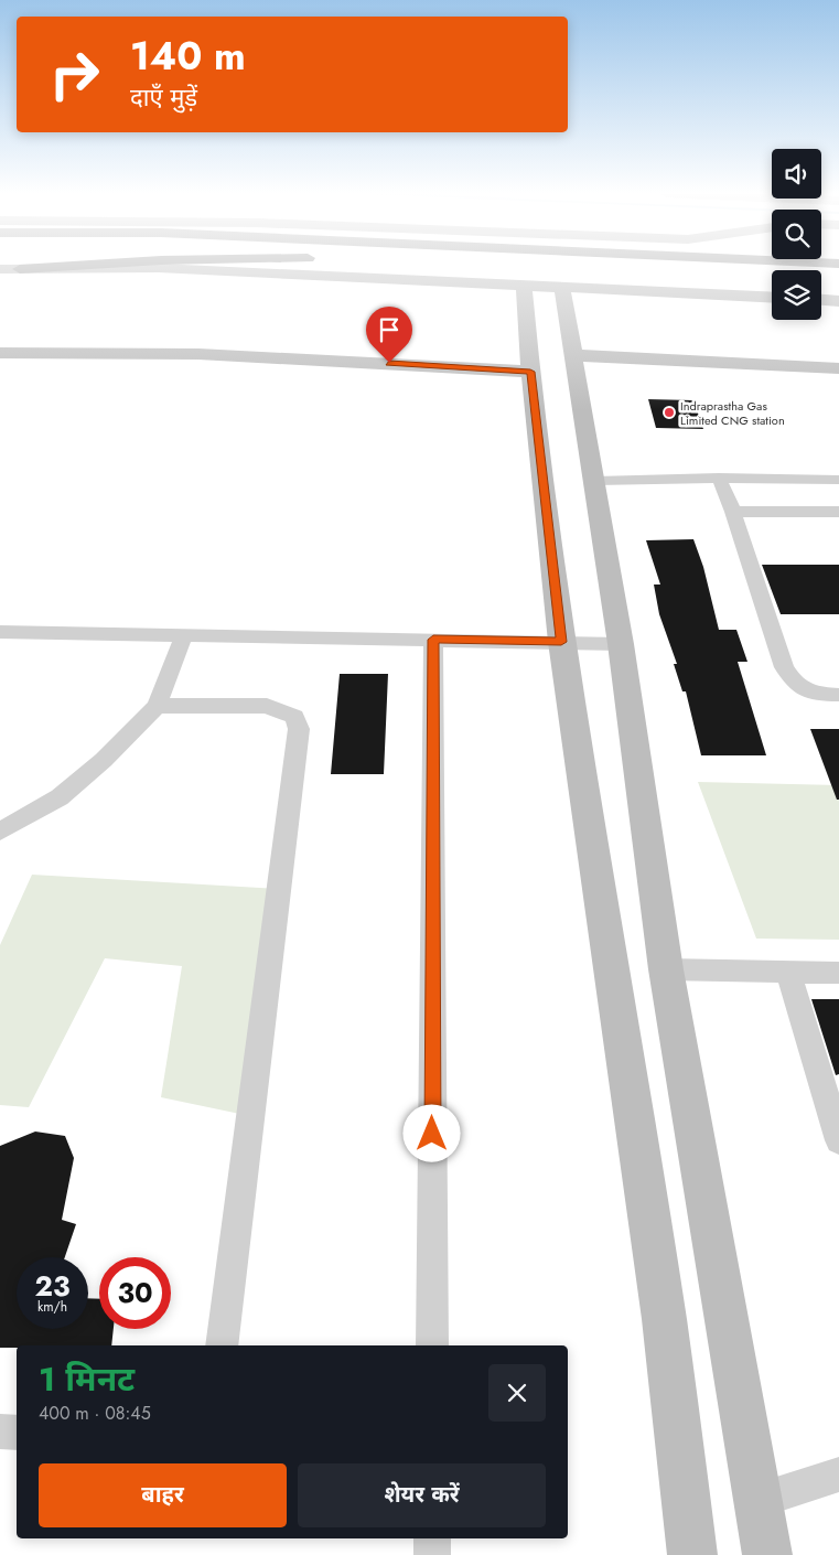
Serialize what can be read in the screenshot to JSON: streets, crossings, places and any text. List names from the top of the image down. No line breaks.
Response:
{"places":["Indraprastha Gas Limited CNG station"],"page":{"turn":["140 m","दाएँ मुड़ें"],"speed":"23 km/h","limit":"30","heading":["1 मिनट","400 m · 08:45"],"buttons":["बाहर","शेयर करें"]}}
